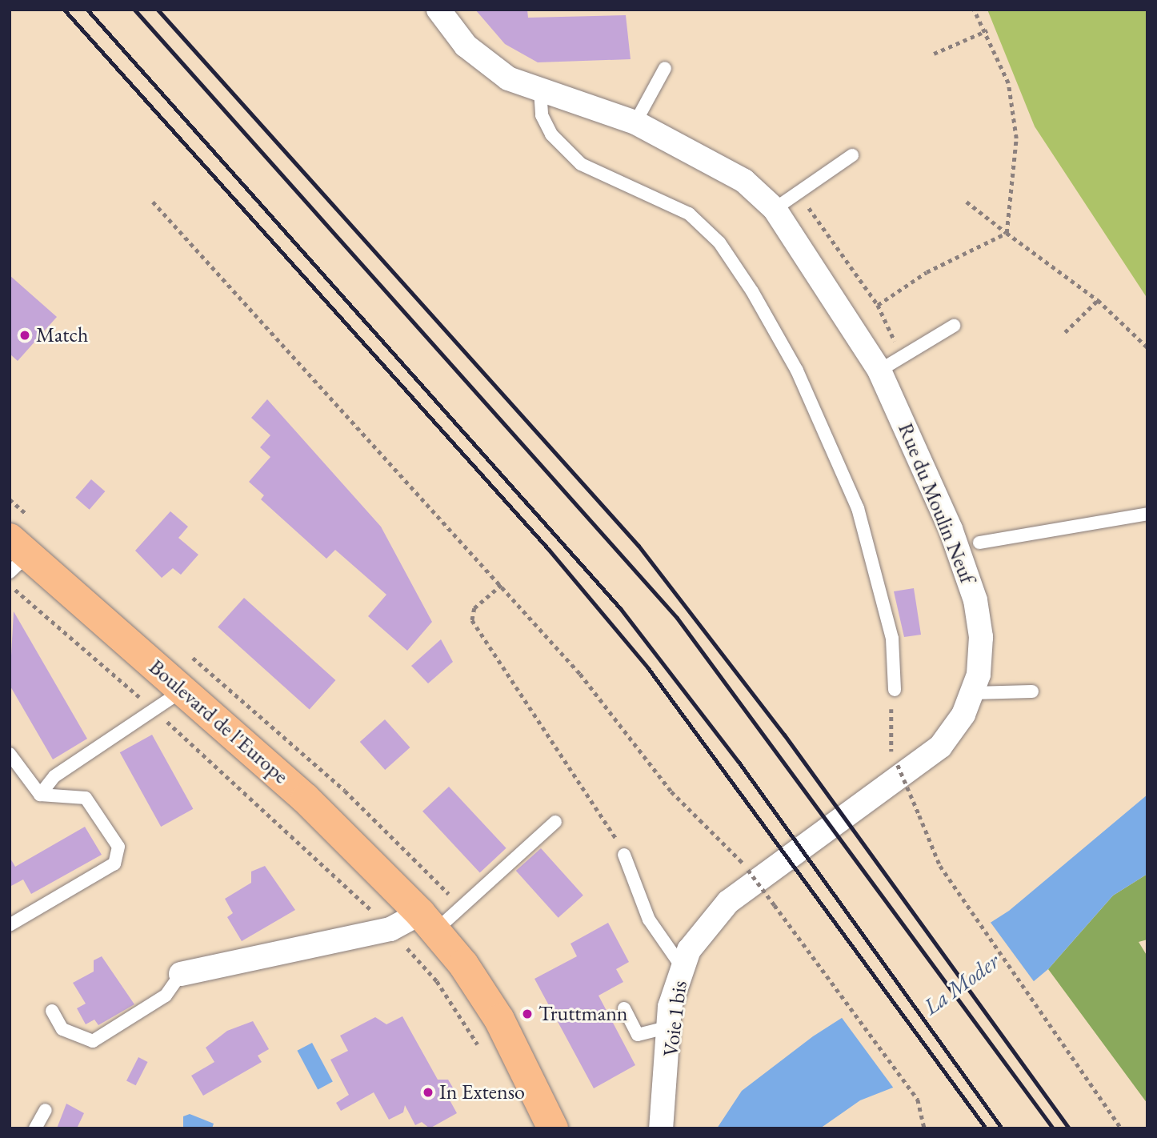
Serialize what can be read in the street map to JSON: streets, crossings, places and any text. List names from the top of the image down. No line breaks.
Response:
{"streets":{"main road":["Boulevard de l'Europe"],"street":["Rue du Moulin Neuf"]},"water":["La Moder"],"places":["Match","Truttmann","In Extenso"]}
